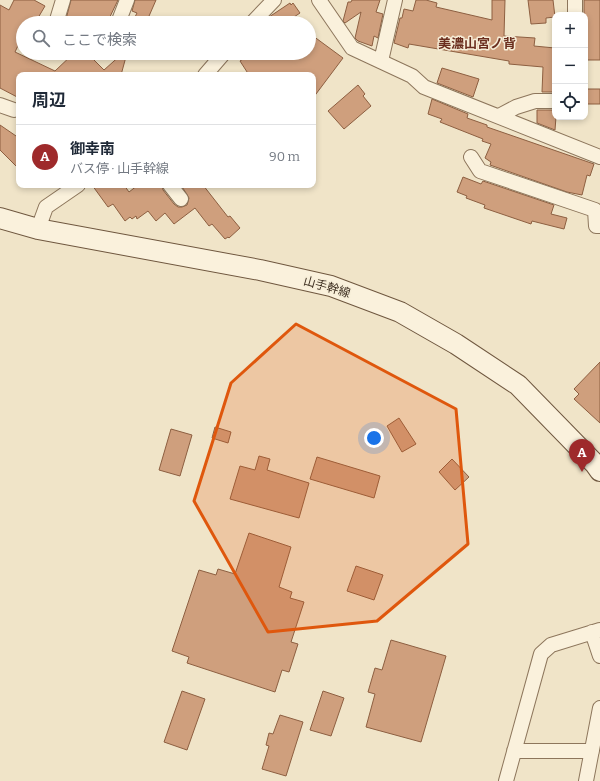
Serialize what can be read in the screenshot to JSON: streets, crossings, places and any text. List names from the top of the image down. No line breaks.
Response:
{"streets":{"main road":["山手幹線"]},"districts":["美濃山宮ノ背"],"page":{"map_buttons":["+","−"],"search":"ここで検索","heading":"周辺","list":[{"mark":"A","name":"御幸南","note":"バス停 · 山手幹線","value":"90 m"}],"pins":"A"}}
